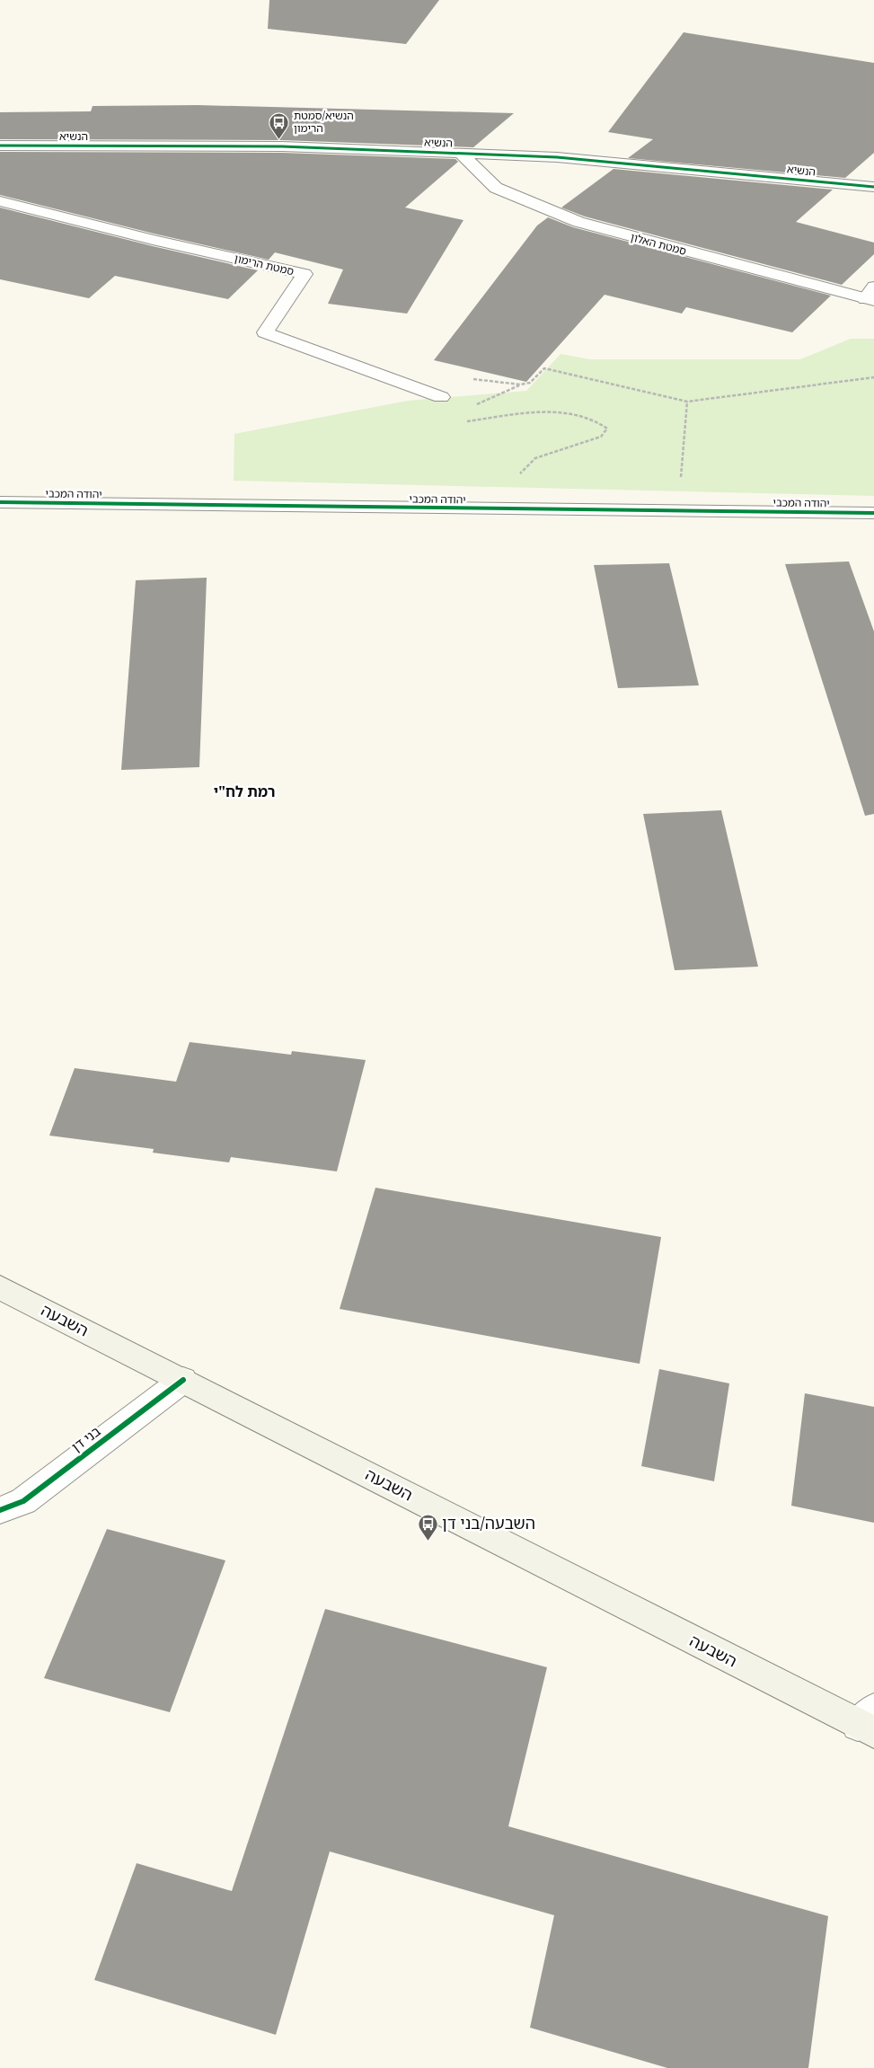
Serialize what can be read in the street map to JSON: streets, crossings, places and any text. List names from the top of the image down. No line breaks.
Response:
{"streets":{"main road":["השבעה"],"street":["הנשיא","סמטת האלון","סמטת הרימון","יהודה המכבי","בני דן"]},"crossings":[["הנשיא","סמטת האלון"],["השבעה","בני דן"]],"districts":["רמת לח\"י"],"places":{"bus stop":["הנשיא/סמטת הרימון","השבעה/בני דן"]}}
